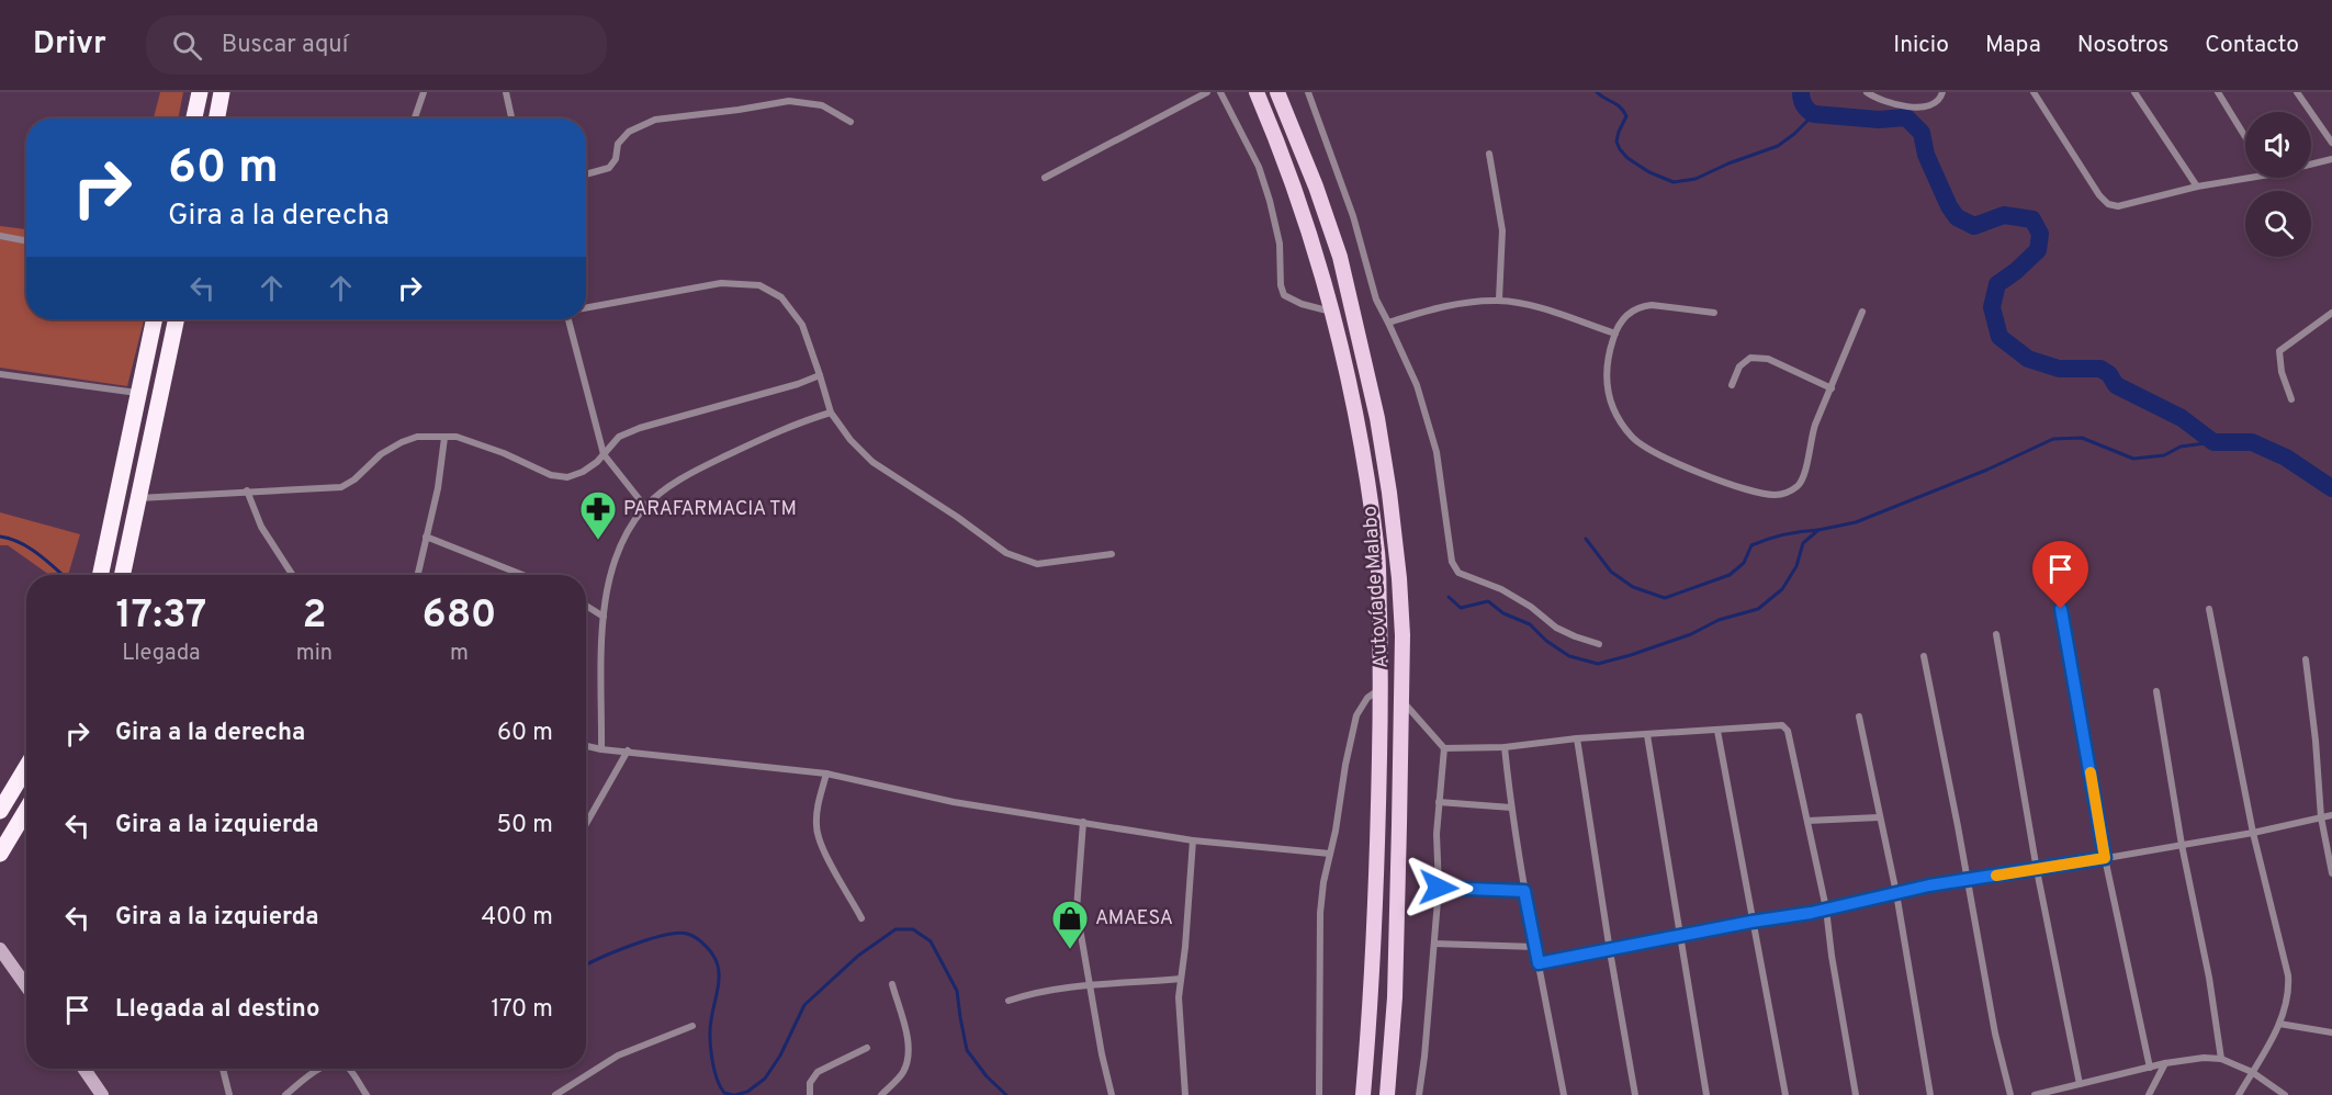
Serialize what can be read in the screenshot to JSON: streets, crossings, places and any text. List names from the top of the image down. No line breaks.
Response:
{"streets":{"main road":["Autovía de Malabo"]},"places":{"pharmacy":["PARAFARMACIA TM"],"shop":["AMAESA"]},"page":{"header":"Drivr","search":"Buscar aquí","nav":["Inicio","Mapa","Nosotros","Contacto"],"turn":["60 m","Gira a la derecha"],"eta":["17:37","Llegada","2","min","680","m"],"list":[{"name":"Gira a la derecha","value":"60 m"},{"name":"Gira a la izquierda","value":"50 m"},{"name":"Gira a la izquierda","value":"400 m"},{"name":"Llegada al destino","value":"170 m"}]}}
